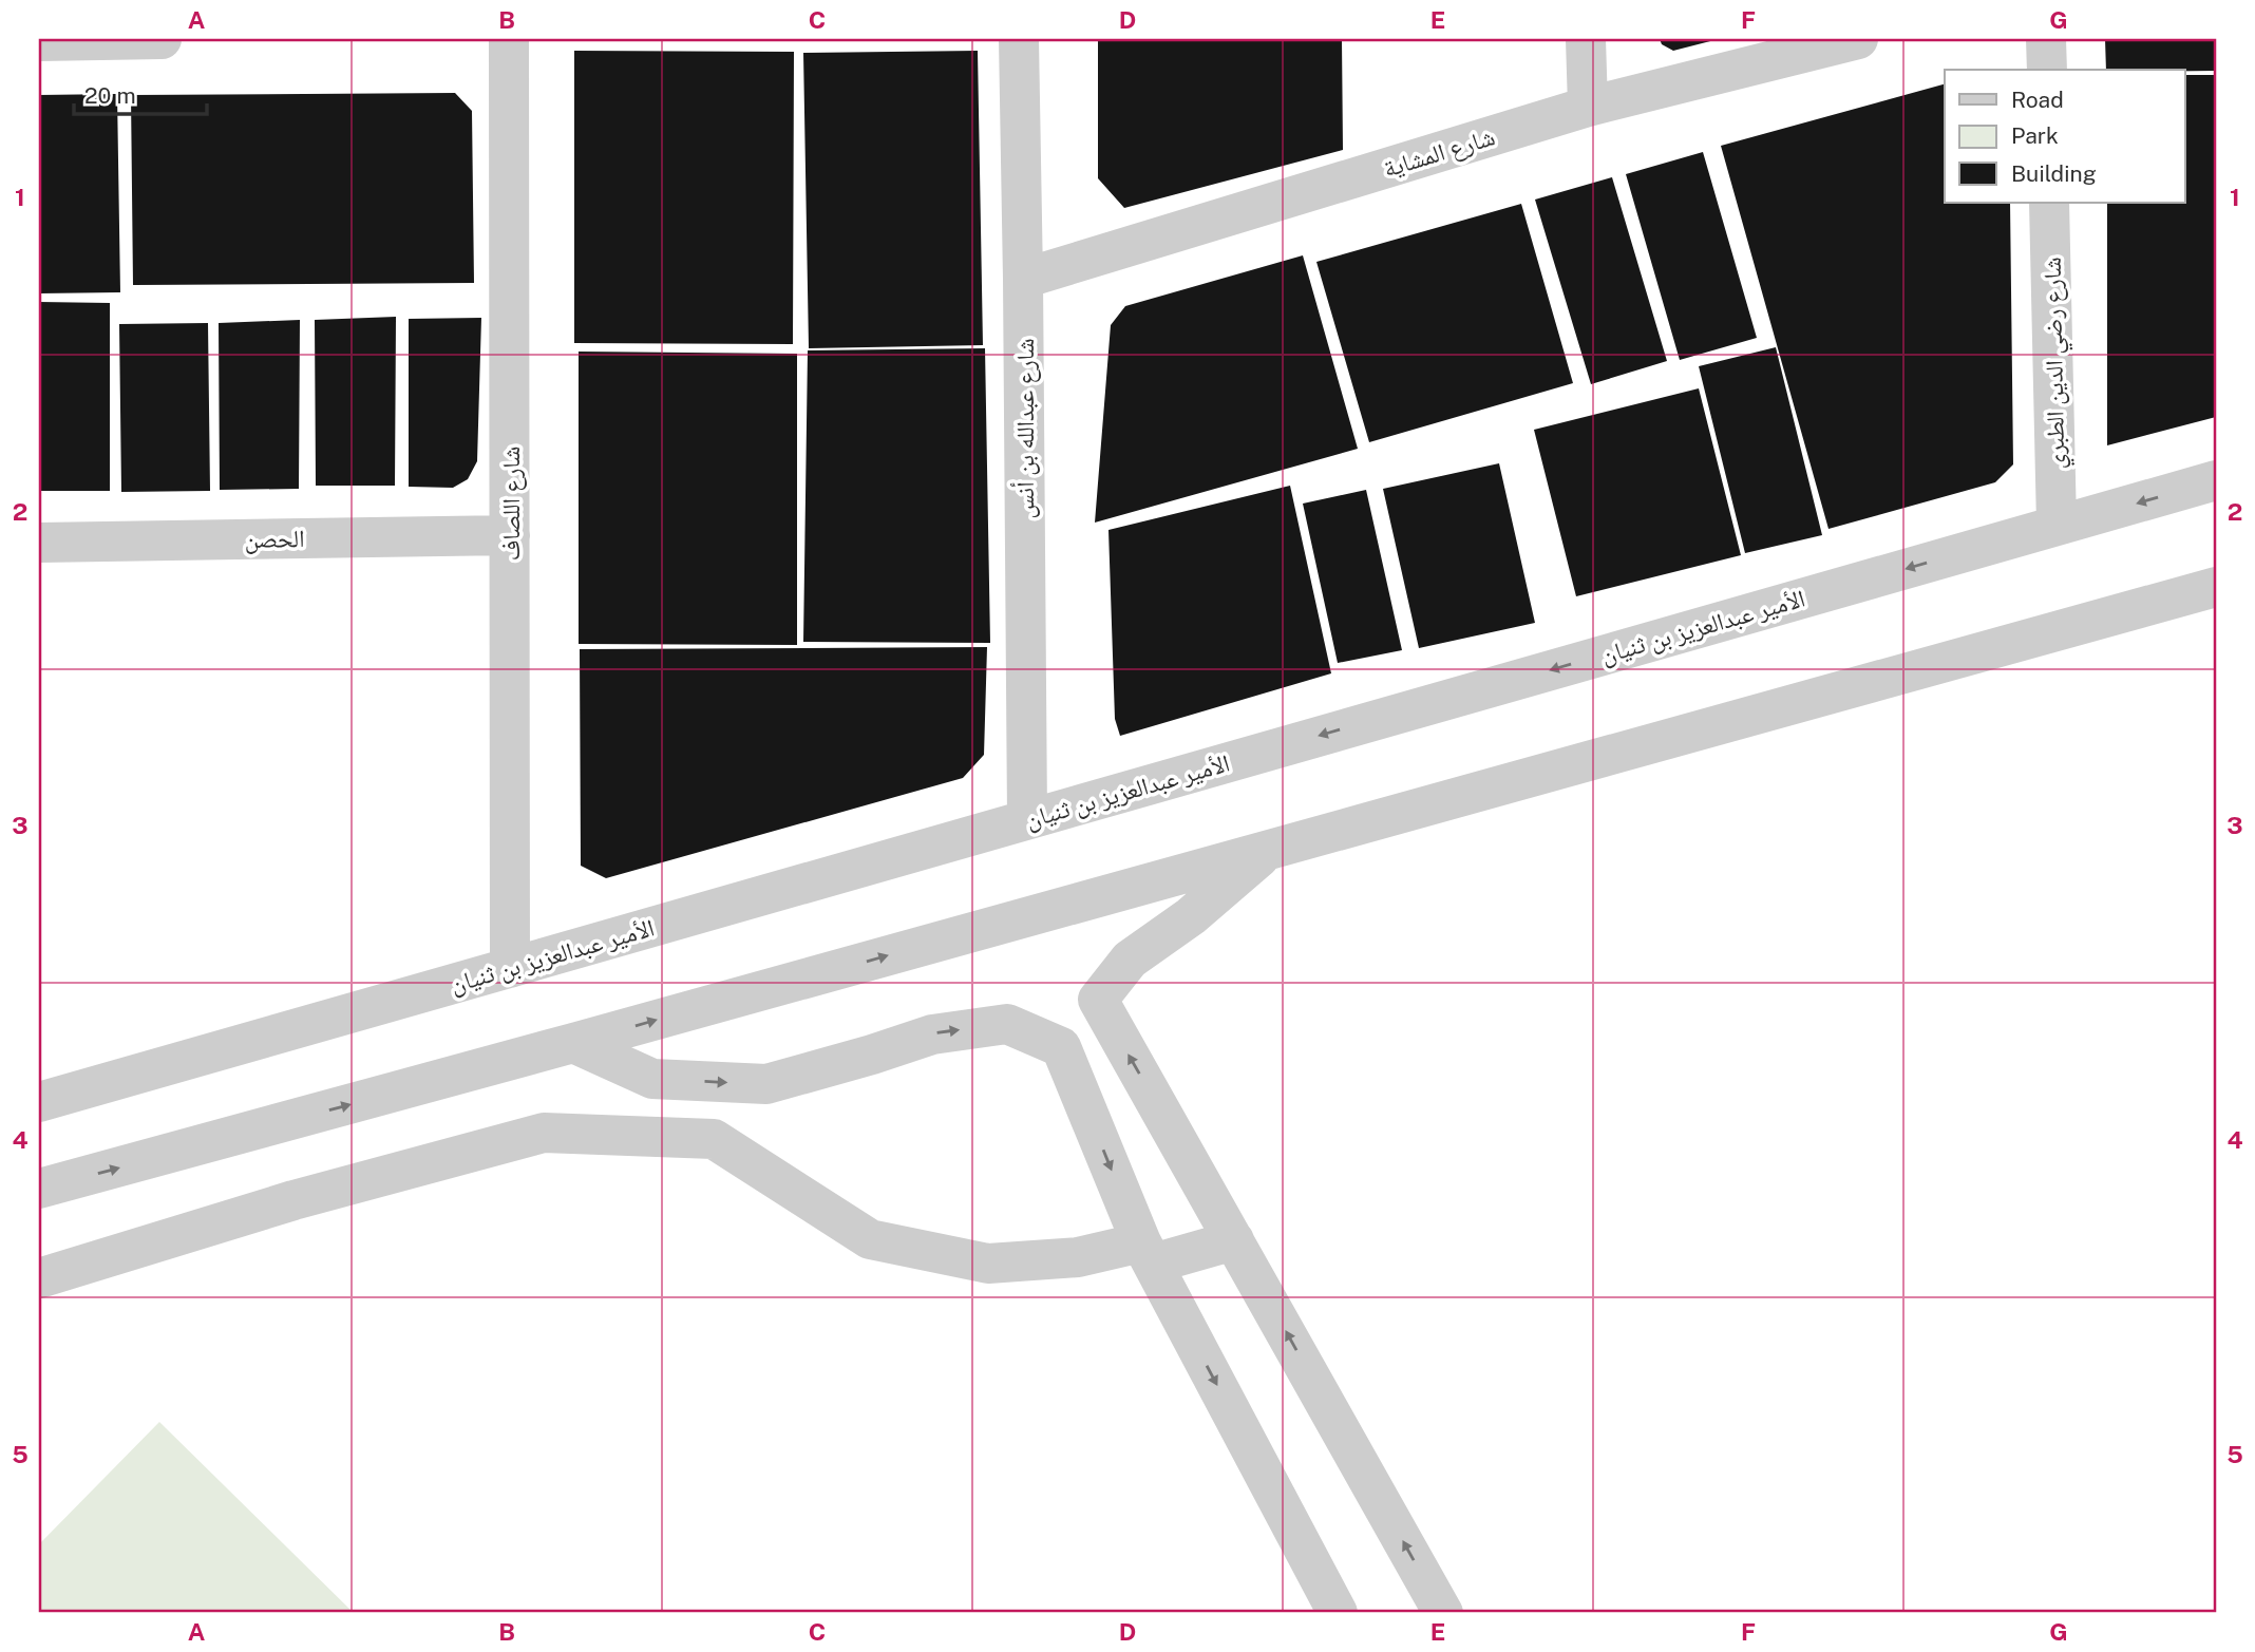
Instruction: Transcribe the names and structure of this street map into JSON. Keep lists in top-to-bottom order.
{
  "streets": {
    "street": [
      "شارع المشاية",
      "شارع رضي الدين الطبري",
      "شارع عبدالله بن أنس",
      "شارع اللصاف",
      "الحصن",
      "الأمير عبدالعزيز بن ثنيان"
    ]
  },
  "crossings": [
    ["شارع المشاية", "شارع عبدالله بن أنس"],
    ["شارع رضي الدين الطبري", "الأمير عبدالعزيز بن ثنيان"],
    ["شارع عبدالله بن أنس", "الأمير عبدالعزيز بن ثنيان"],
    ["شارع اللصاف", "الحصن"],
    ["شارع اللصاف", "الأمير عبدالعزيز بن ثنيان"]
  ],
  "legend": ["Road", "Park", "Building"],
  "scale_bar": "20 m",
  "grid": {
    "columns": [
      "A",
      "B",
      "C",
      "D",
      "E",
      "F",
      "G"
    ],
    "rows": [
      "1",
      "2",
      "3",
      "4",
      "5"
    ]
  }
}
